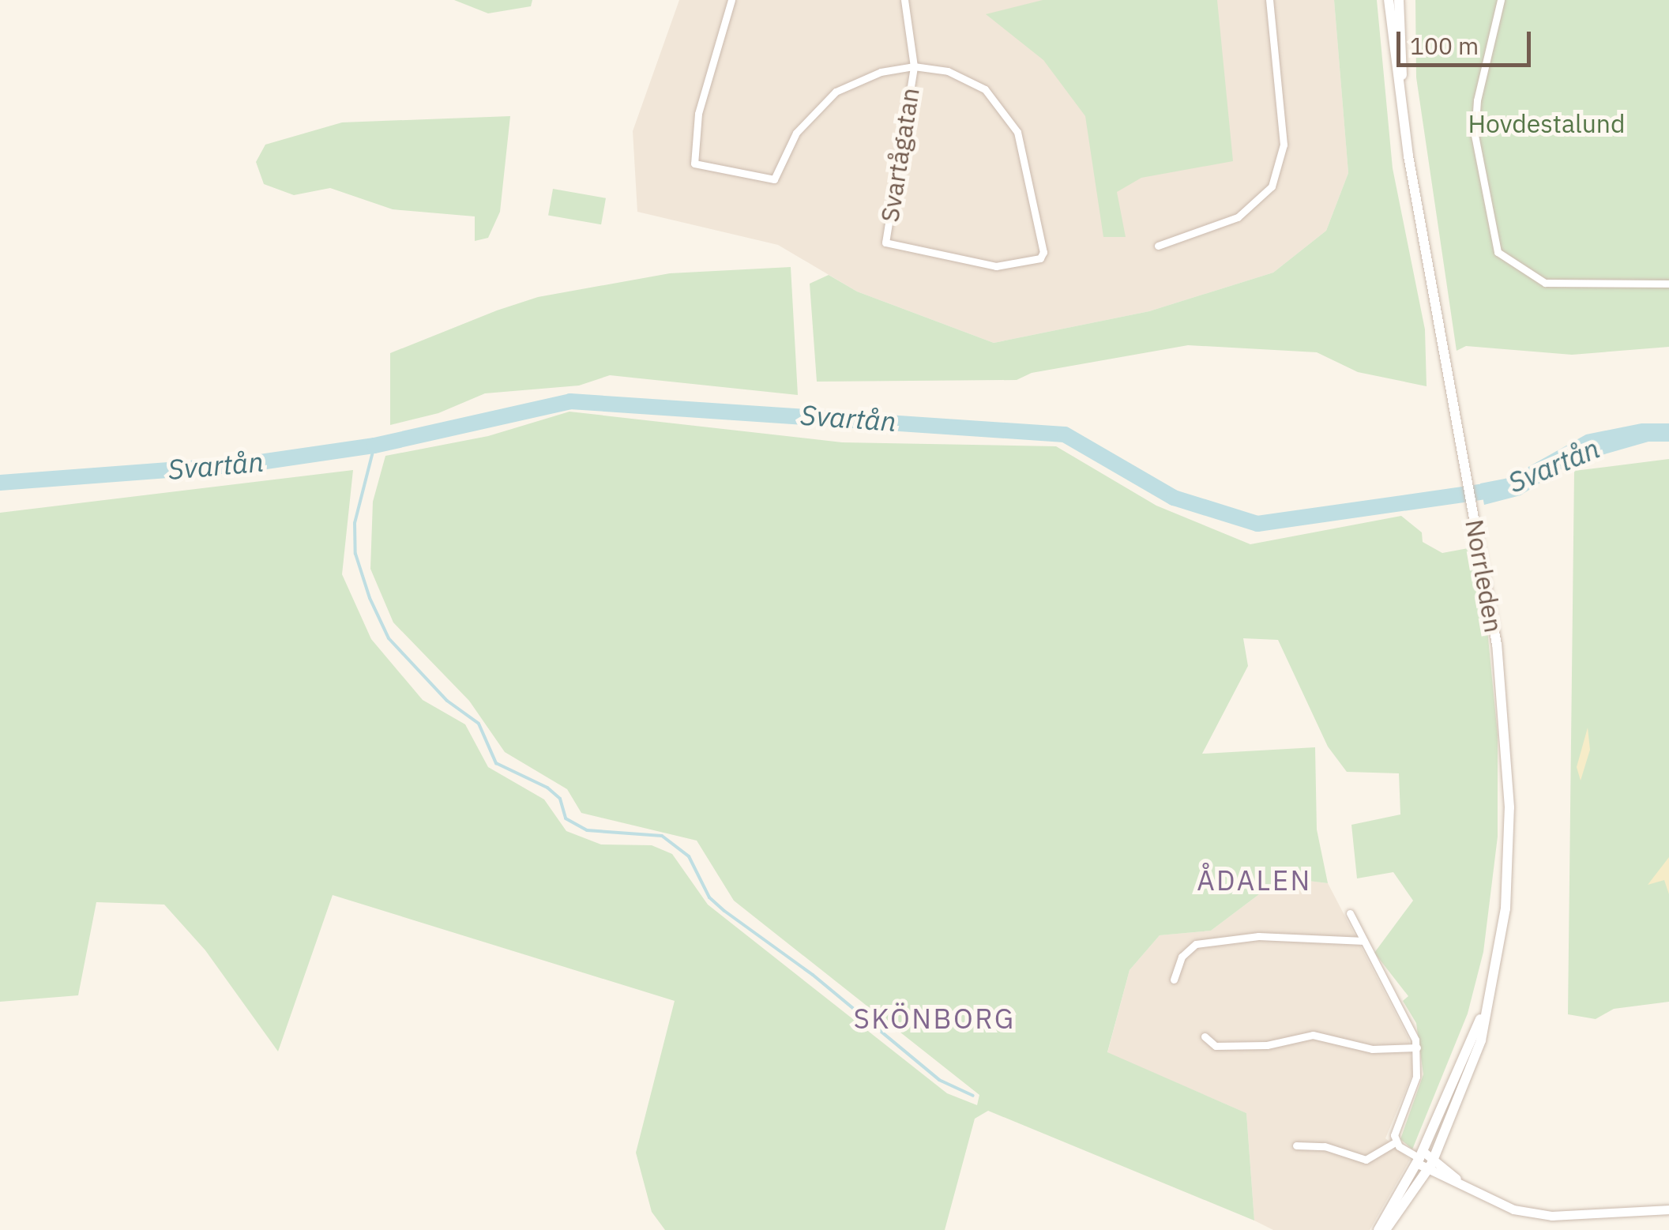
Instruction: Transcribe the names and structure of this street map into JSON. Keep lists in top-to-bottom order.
{
  "streets": {
    "main road": ["Norrleden"],
    "street": ["Svartågatan"]
  },
  "districts": ["ÅDALEN", "SKÖNBORG"],
  "water": ["Svartån"],
  "parks": ["Hovdestalund"],
  "scale_bar": "100 m"
}
